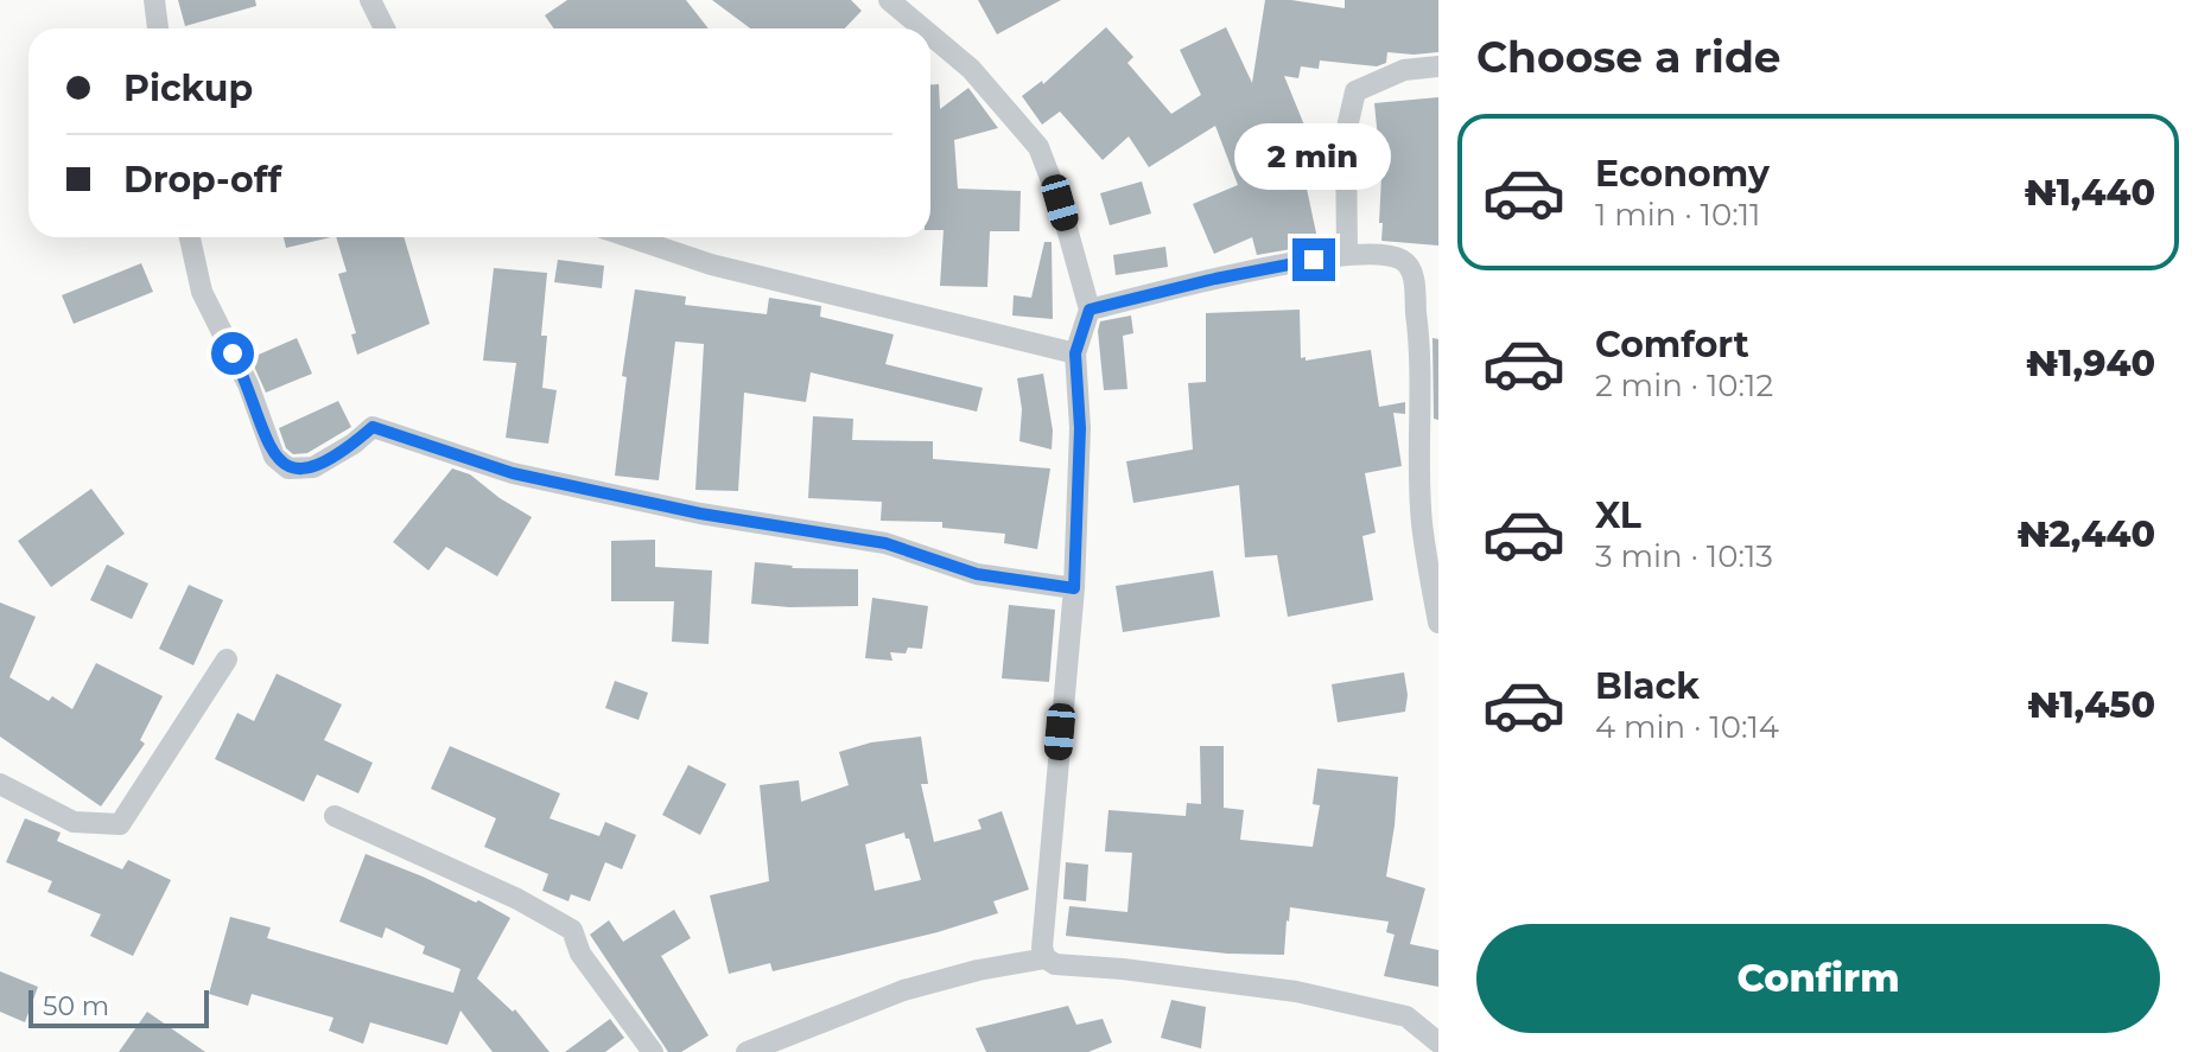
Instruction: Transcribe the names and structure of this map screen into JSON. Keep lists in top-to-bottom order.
{
  "scale_bar": "50 m",
  "page": {
    "heading": "Choose a ride",
    "banner": ["Pickup", "Drop-off"],
    "list": [
      {
        "name": "Economy",
        "note": "1 min · 10:11",
        "value": "₦1,440"
      },
      {
        "name": "Comfort",
        "note": "2 min · 10:12",
        "value": "₦1,940"
      },
      {
        "name": "XL",
        "note": "3 min · 10:13",
        "value": "₦2,440"
      },
      {
        "name": "Black",
        "note": "4 min · 10:14",
        "value": "₦1,450"
      }
    ],
    "bubble": "2 min",
    "buttons": "Confirm",
    "scale": "50 m"
  }
}
